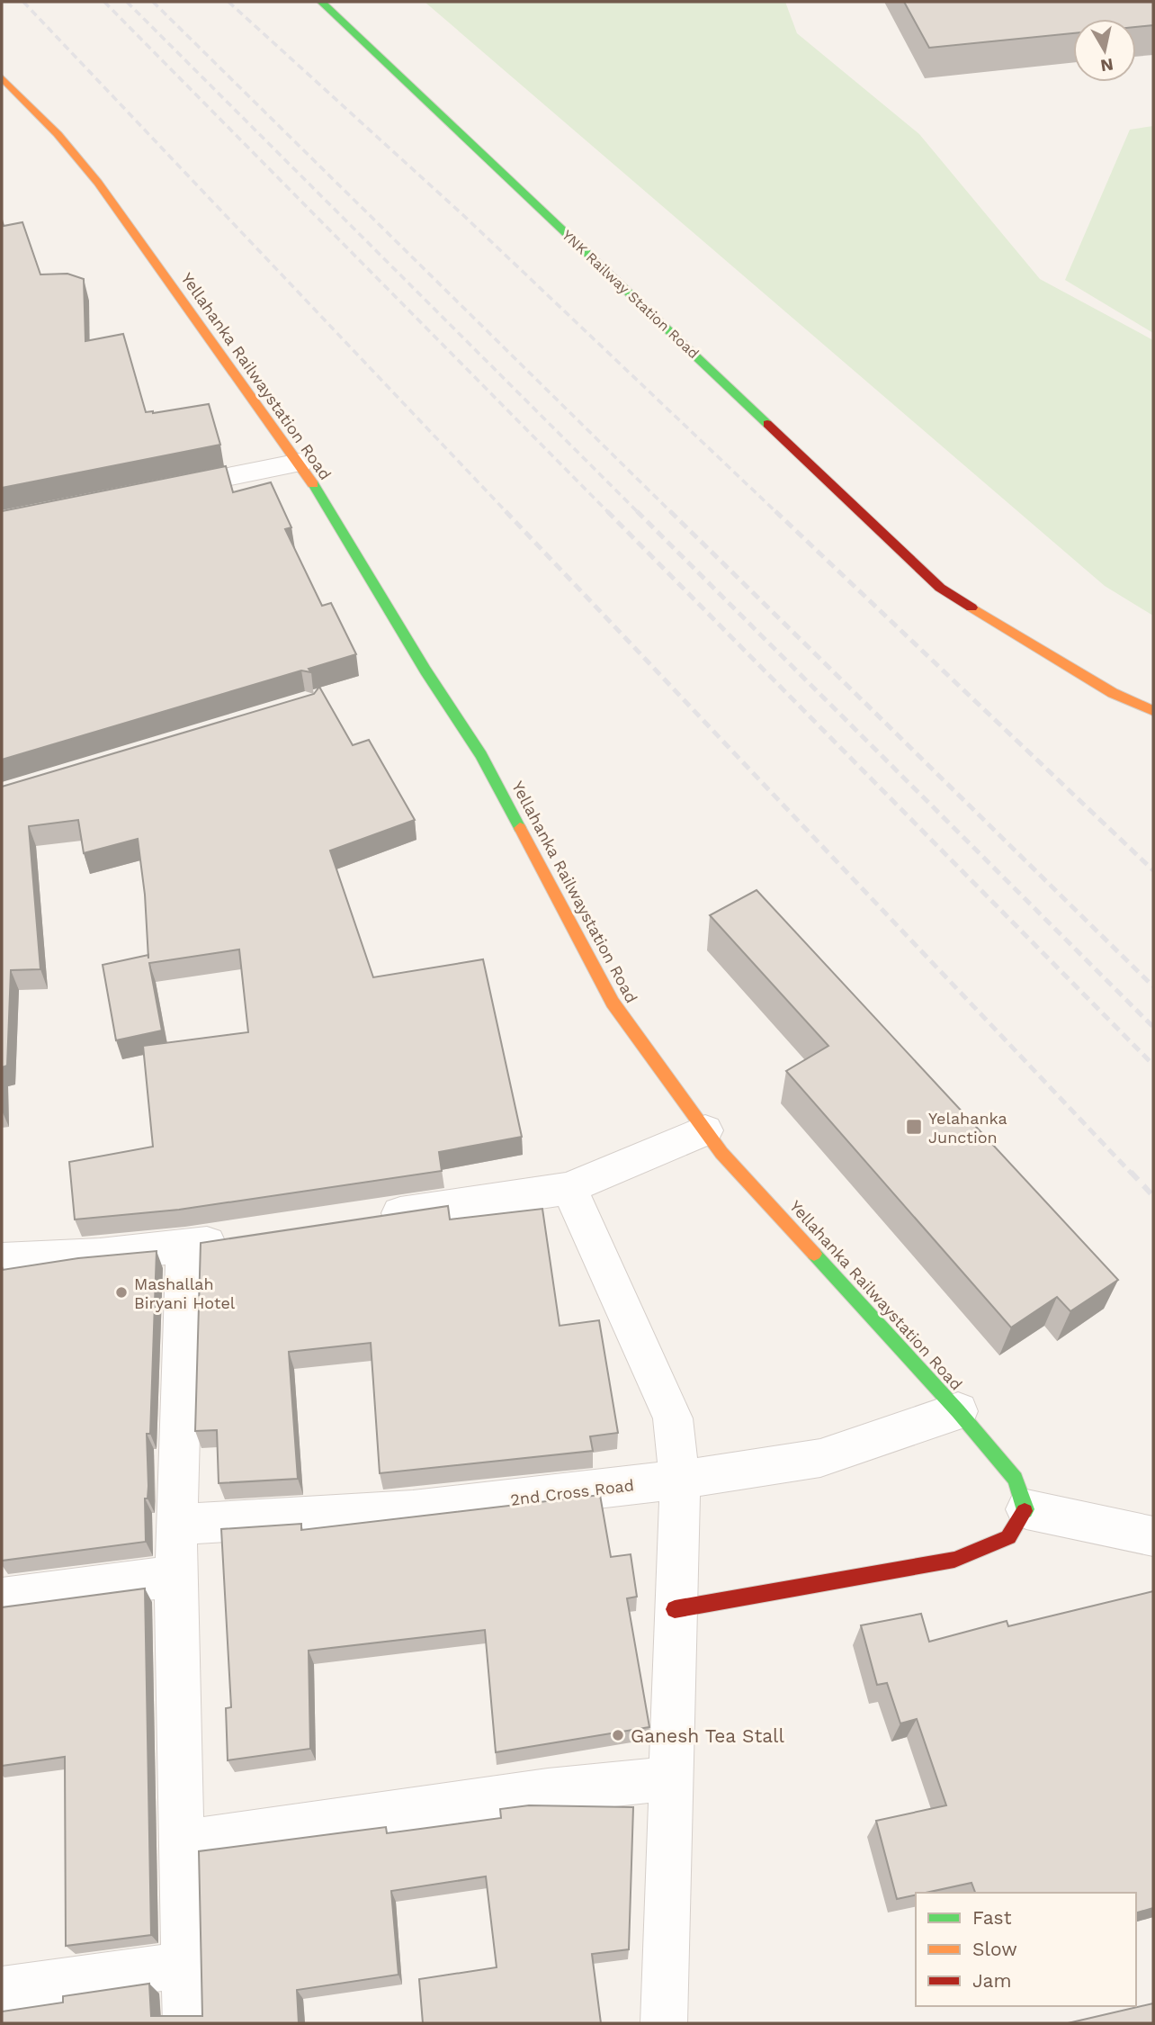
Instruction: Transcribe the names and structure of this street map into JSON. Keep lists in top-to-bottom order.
{
  "streets": {
    "street": ["YNK Railway Station Road", "Yellahanka Railwaystation Road", "2nd Cross Road"]
  },
  "crossings": [
    ["Yellahanka Railwaystation Road", "2nd Cross Road"]
  ],
  "places": {
    "transit": ["Yelahanka Junction"],
    "other": ["Mashallah Biryani Hotel", "Ganesh Tea Stall"]
  },
  "legend": ["Fast", "Slow", "Jam"],
  "north": "bottom"
}
